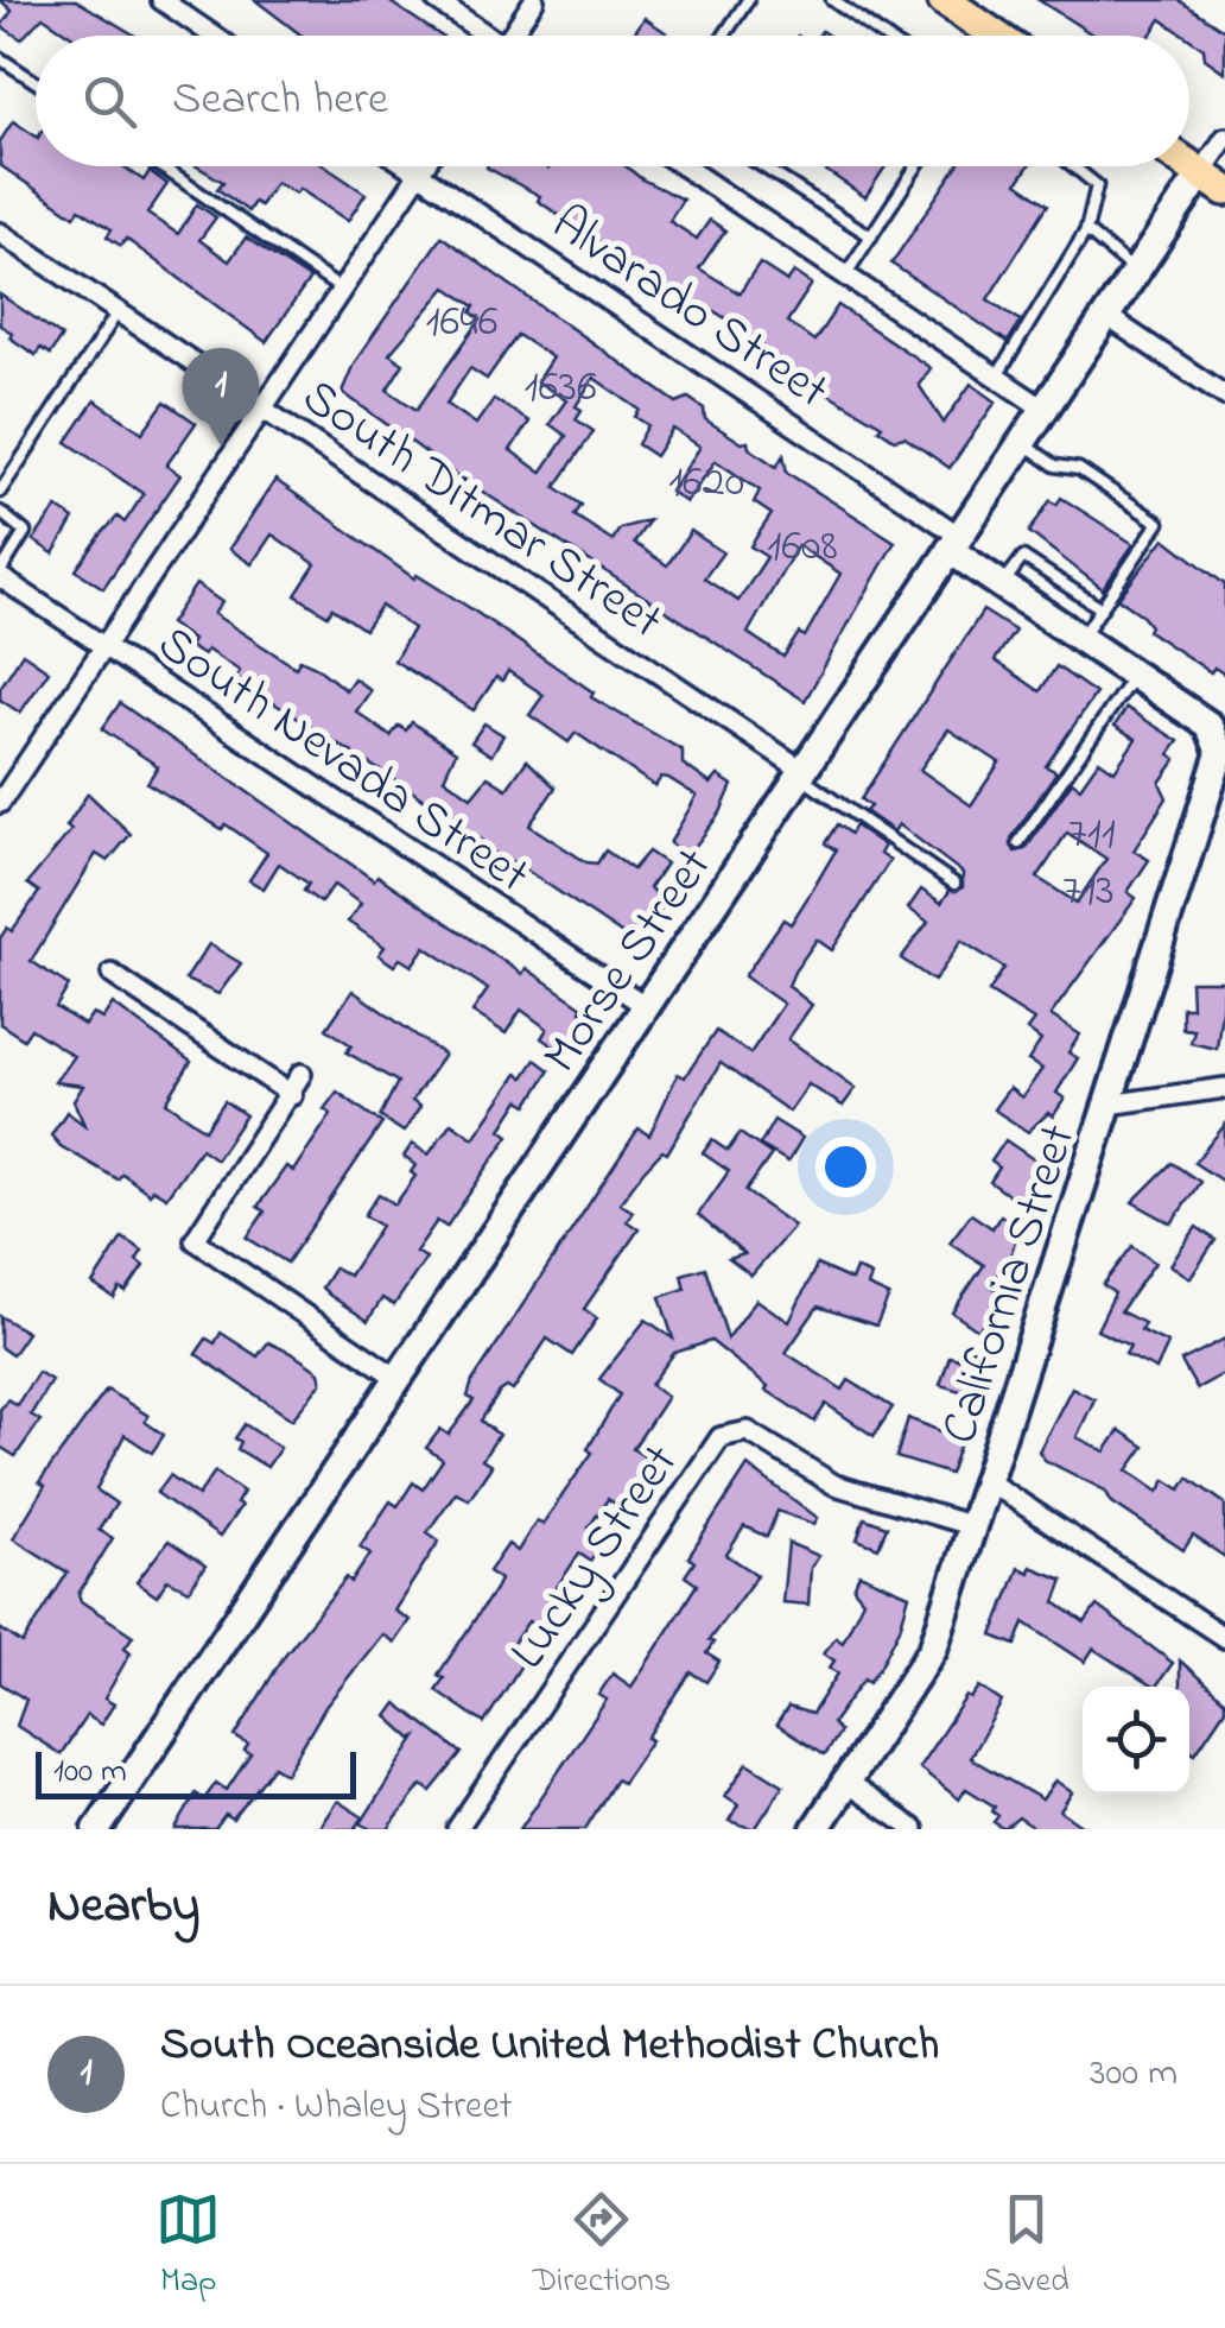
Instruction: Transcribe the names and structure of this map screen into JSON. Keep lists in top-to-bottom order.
{
  "streets": {
    "street": [
      "Alvarado Street",
      "South Ditmar Street",
      "South Nevada Street",
      "Morse Street",
      "California Street",
      "Lucky Street"
    ]
  },
  "crossings": [
    ["Alvarado Street", "Morse Street"],
    ["Alvarado Street", "California Street"],
    ["South Ditmar Street", "Morse Street"],
    ["South Nevada Street", "Morse Street"],
    ["California Street", "Lucky Street"]
  ],
  "house_numbers": [
    "1646",
    "1636",
    "1620",
    "1608",
    "711",
    "713"
  ],
  "scale_bar": "100 m",
  "page": {
    "search": "Search here",
    "pins": "1",
    "scale": "100 m",
    "heading": "Nearby",
    "list": [
      {
        "mark": "1",
        "name": "South Oceanside United Methodist Church",
        "note": "Church · Whaley Street",
        "value": "300 m"
      }
    ],
    "nav": ["Map", "Directions", "Saved"]
  }
}
